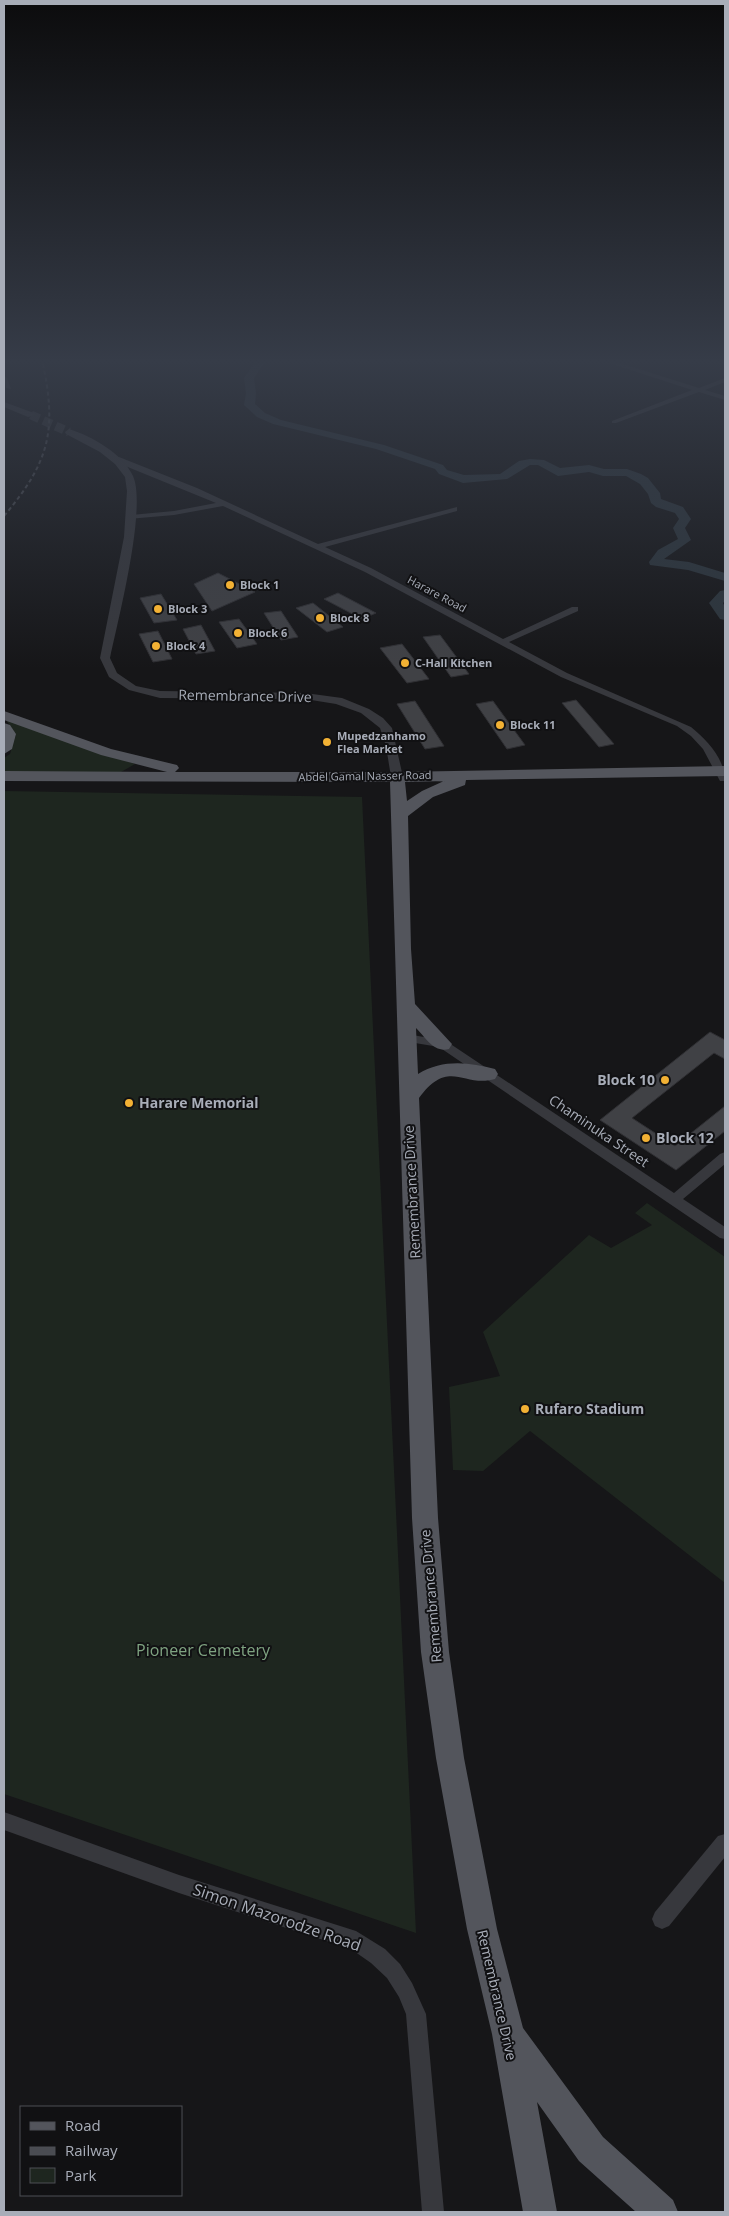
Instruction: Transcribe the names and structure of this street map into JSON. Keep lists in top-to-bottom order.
{
  "streets": {
    "main road": ["Remembrance Drive", "Abdel Gamal Nasser Road"],
    "street": ["Harare Road", "Chaminuka Street", "Simon Mazorodze Road"]
  },
  "crossings": [
    ["Harare Road", "Abdel Gamal Nasser Road"],
    ["Remembrance Drive", "Abdel Gamal Nasser Road"]
  ],
  "parks": ["Pioneer Cemetery"],
  "places": [
    "Block 1",
    "Block 3",
    "Block 8",
    "Block 6",
    "Block 4",
    "C-Hall Kitchen",
    "Block 11",
    "Mupedzanhamo Flea Market",
    "Block 10",
    "Harare Memorial",
    "Block 12",
    "Rufaro Stadium"
  ],
  "legend": ["Road", "Railway", "Park"]
}
